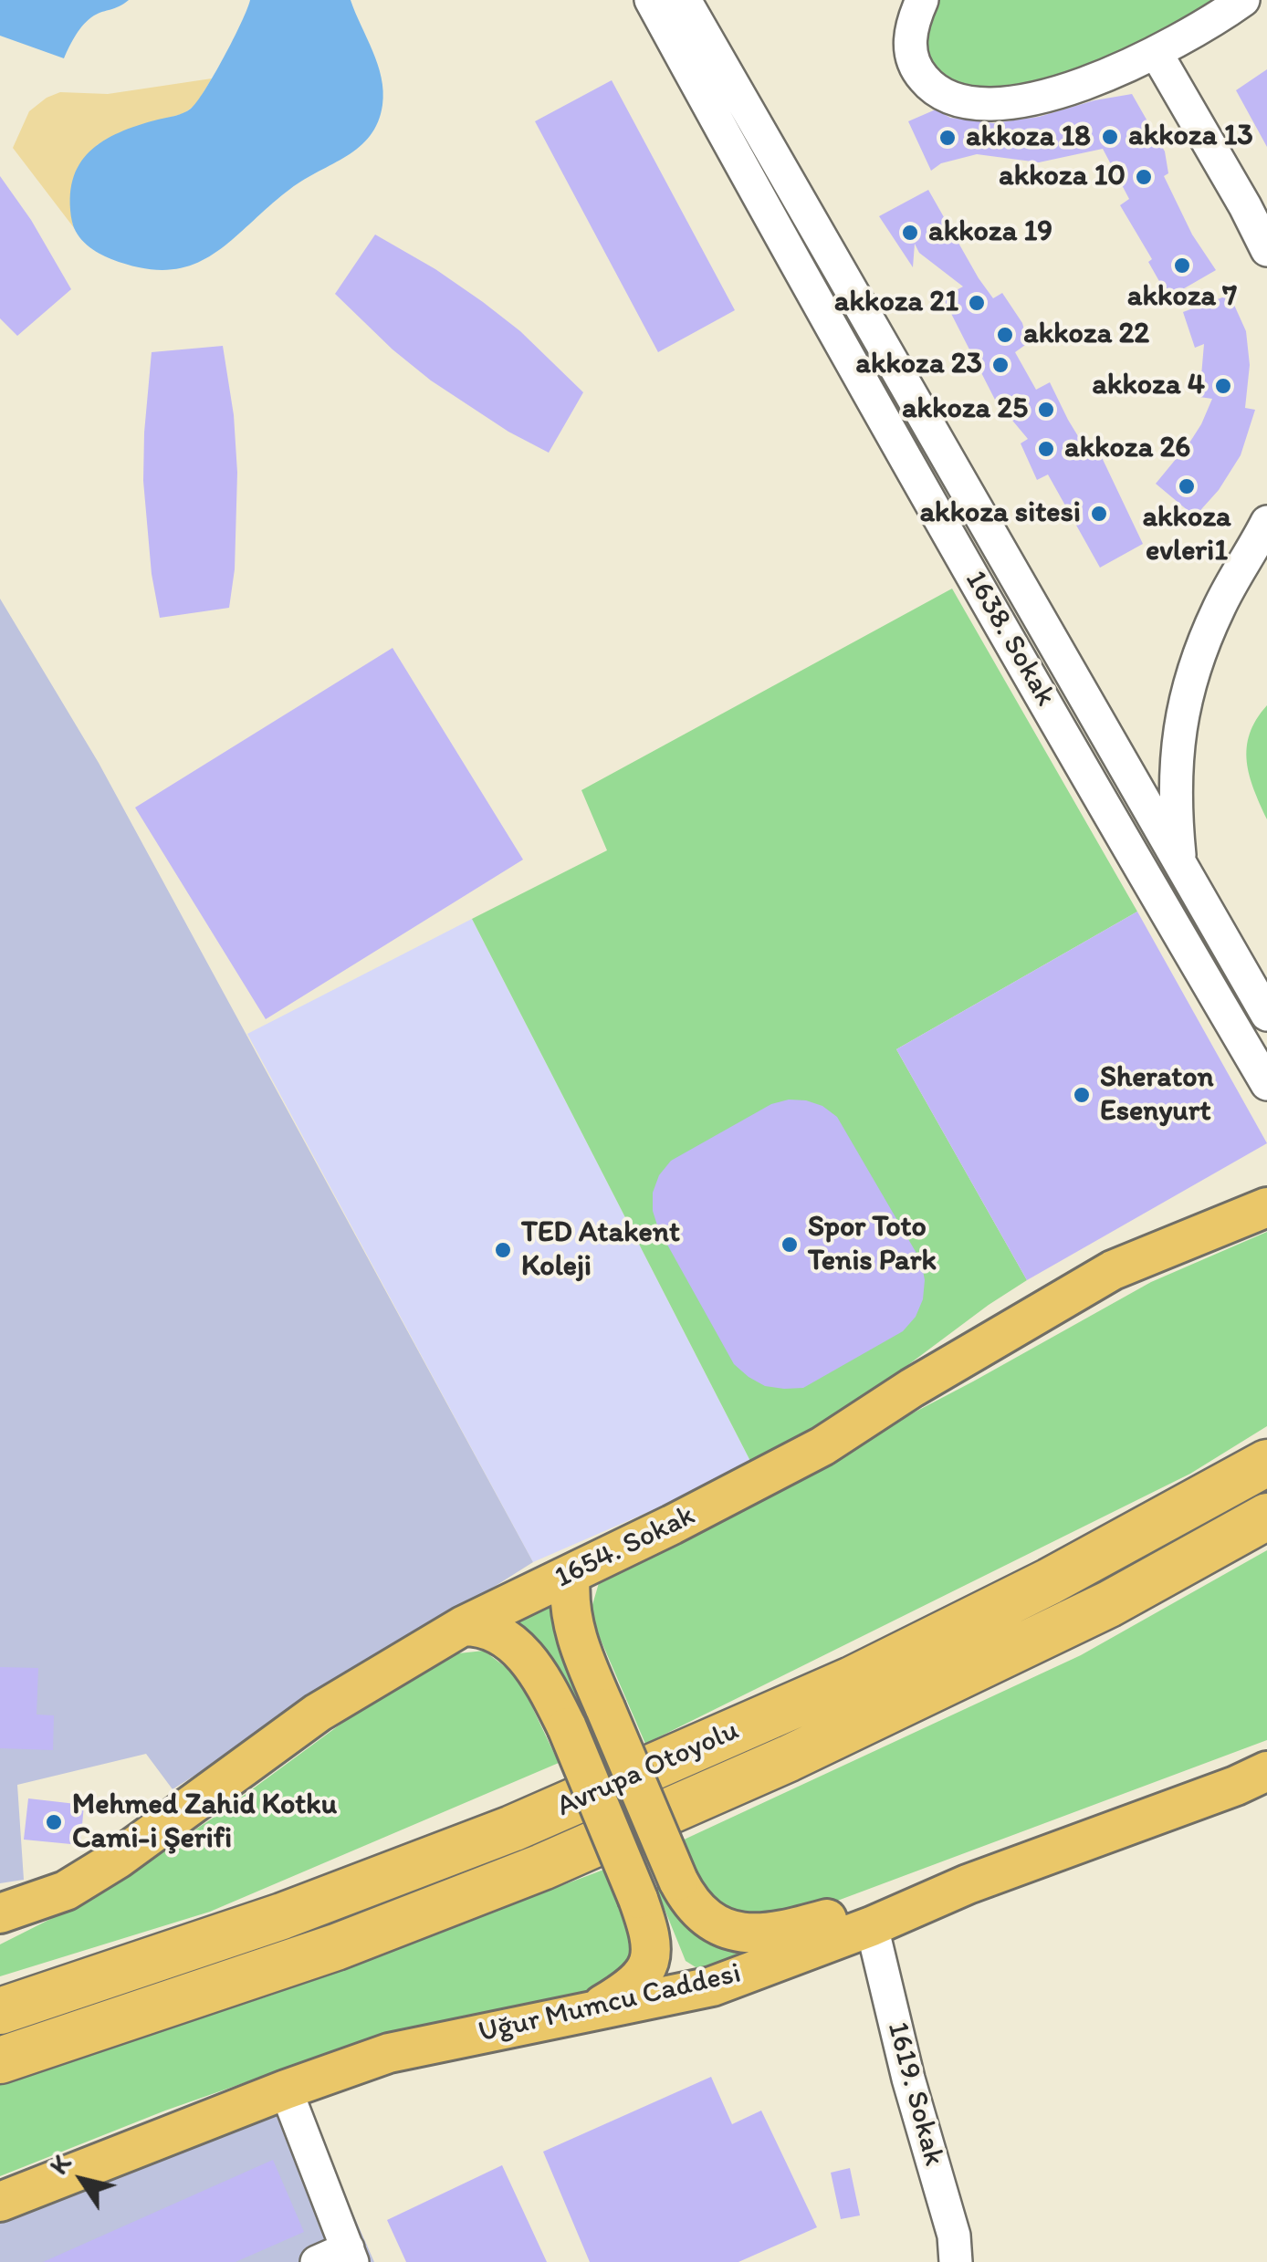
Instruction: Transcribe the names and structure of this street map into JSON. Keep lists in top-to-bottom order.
{
  "streets": {
    "highway": ["Avrupa Otoyolu"],
    "main road": ["1654. Sokak", "Uğur Mumcu Caddesi"],
    "street": ["1638. Sokak", "1619. Sokak"]
  },
  "crossings": [
    ["Uğur Mumcu Caddesi", "1619. Sokak"]
  ],
  "places": [
    "akkoza 13",
    "akkoza 18",
    "akkoza 10",
    "akkoza 19",
    "akkoza 7",
    "akkoza 21",
    "akkoza 22",
    "akkoza 23",
    "akkoza 4",
    "akkoza 25",
    "akkoza 26",
    "akkoza evleri1",
    "akkoza sitesi",
    "Sheraton Esenyurt",
    "Spor Toto Tenis Park",
    "TED Atakent Koleji",
    "Mehmed Zahid Kotku Cami-i Şerifi"
  ],
  "north": "top left"
}
